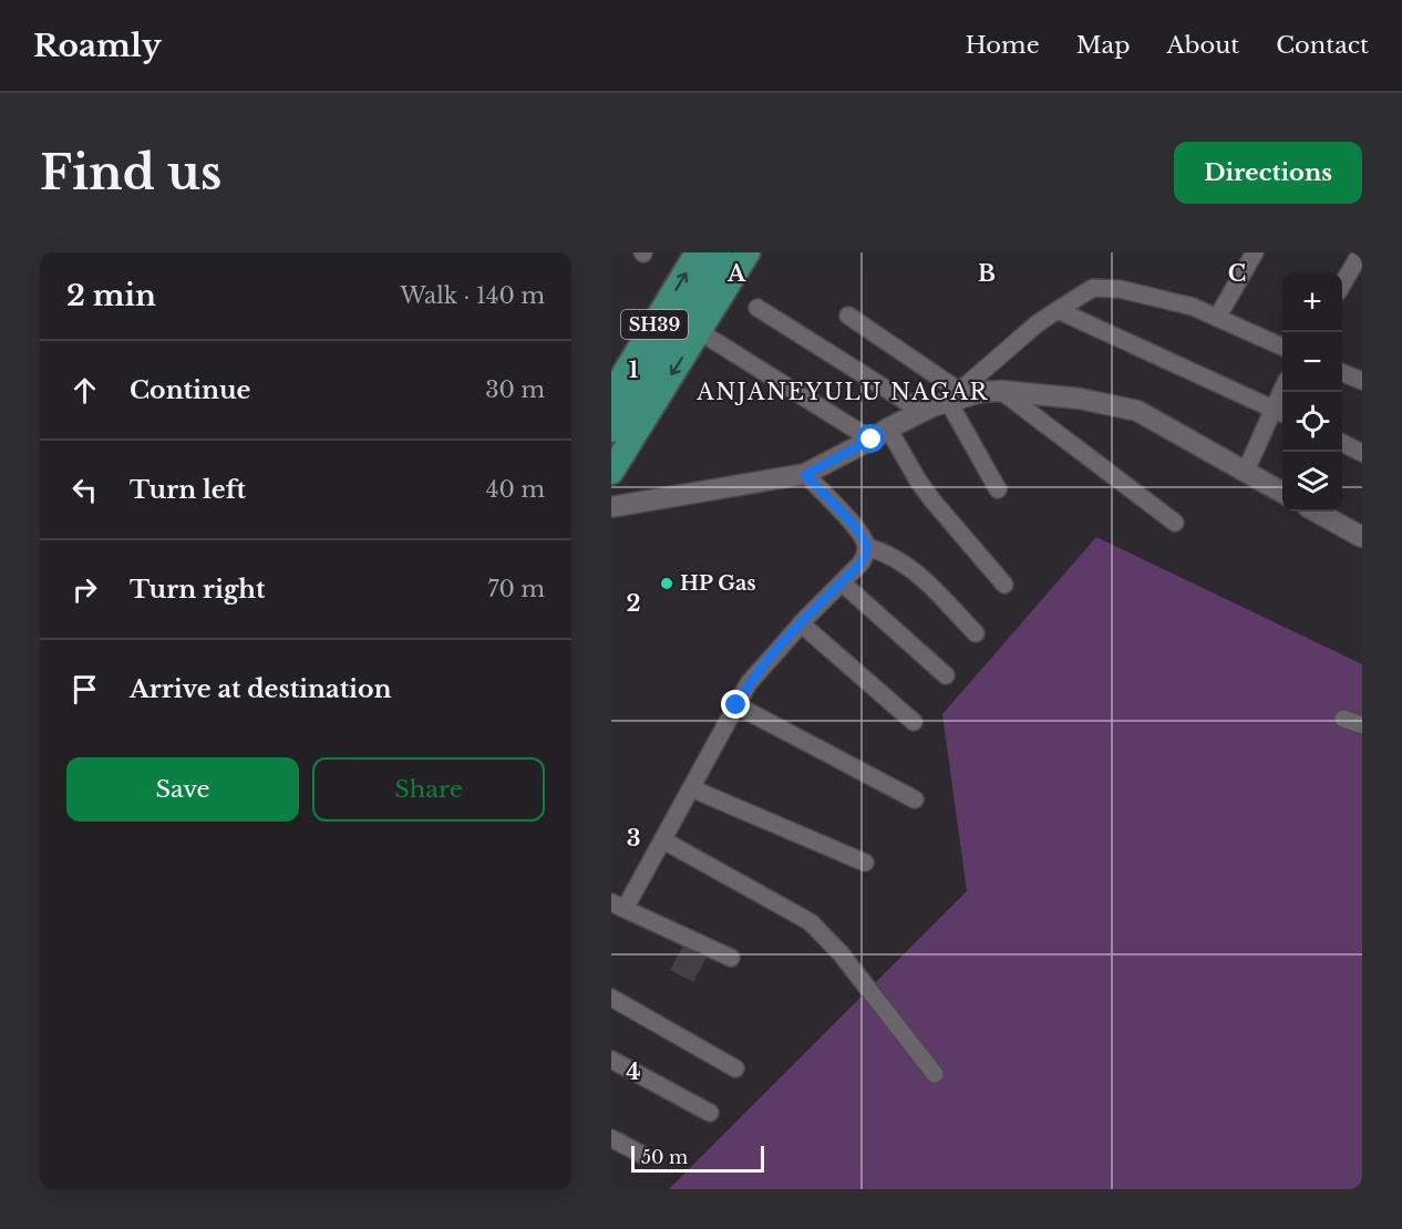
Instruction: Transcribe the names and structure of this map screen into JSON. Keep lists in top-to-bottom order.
{
  "streets": {
    "main road": ["SH39"]
  },
  "districts": ["ANJANEYULU NAGAR"],
  "places": ["HP Gas"],
  "scale_bar": "50 m",
  "page": {
    "header": "Roamly",
    "nav": [
      "Home",
      "Map",
      "About",
      "Contact"
    ],
    "buttons": [
      "Directions",
      ["Save", "Share"]
    ],
    "title": "Find us",
    "heading": ["2 min", "Walk · 140 m"],
    "map_buttons": ["+", "−"],
    "list": [
      ["Continue", "30 m"],
      ["Turn left", "40 m"],
      ["Turn right", "70 m"],
      "Arrive at destination"
    ],
    "scale": "50 m"
  },
  "grid": {
    "columns": ["A", "B", "C"],
    "rows": [
      "1",
      "2",
      "3",
      "4"
    ]
  }
}
